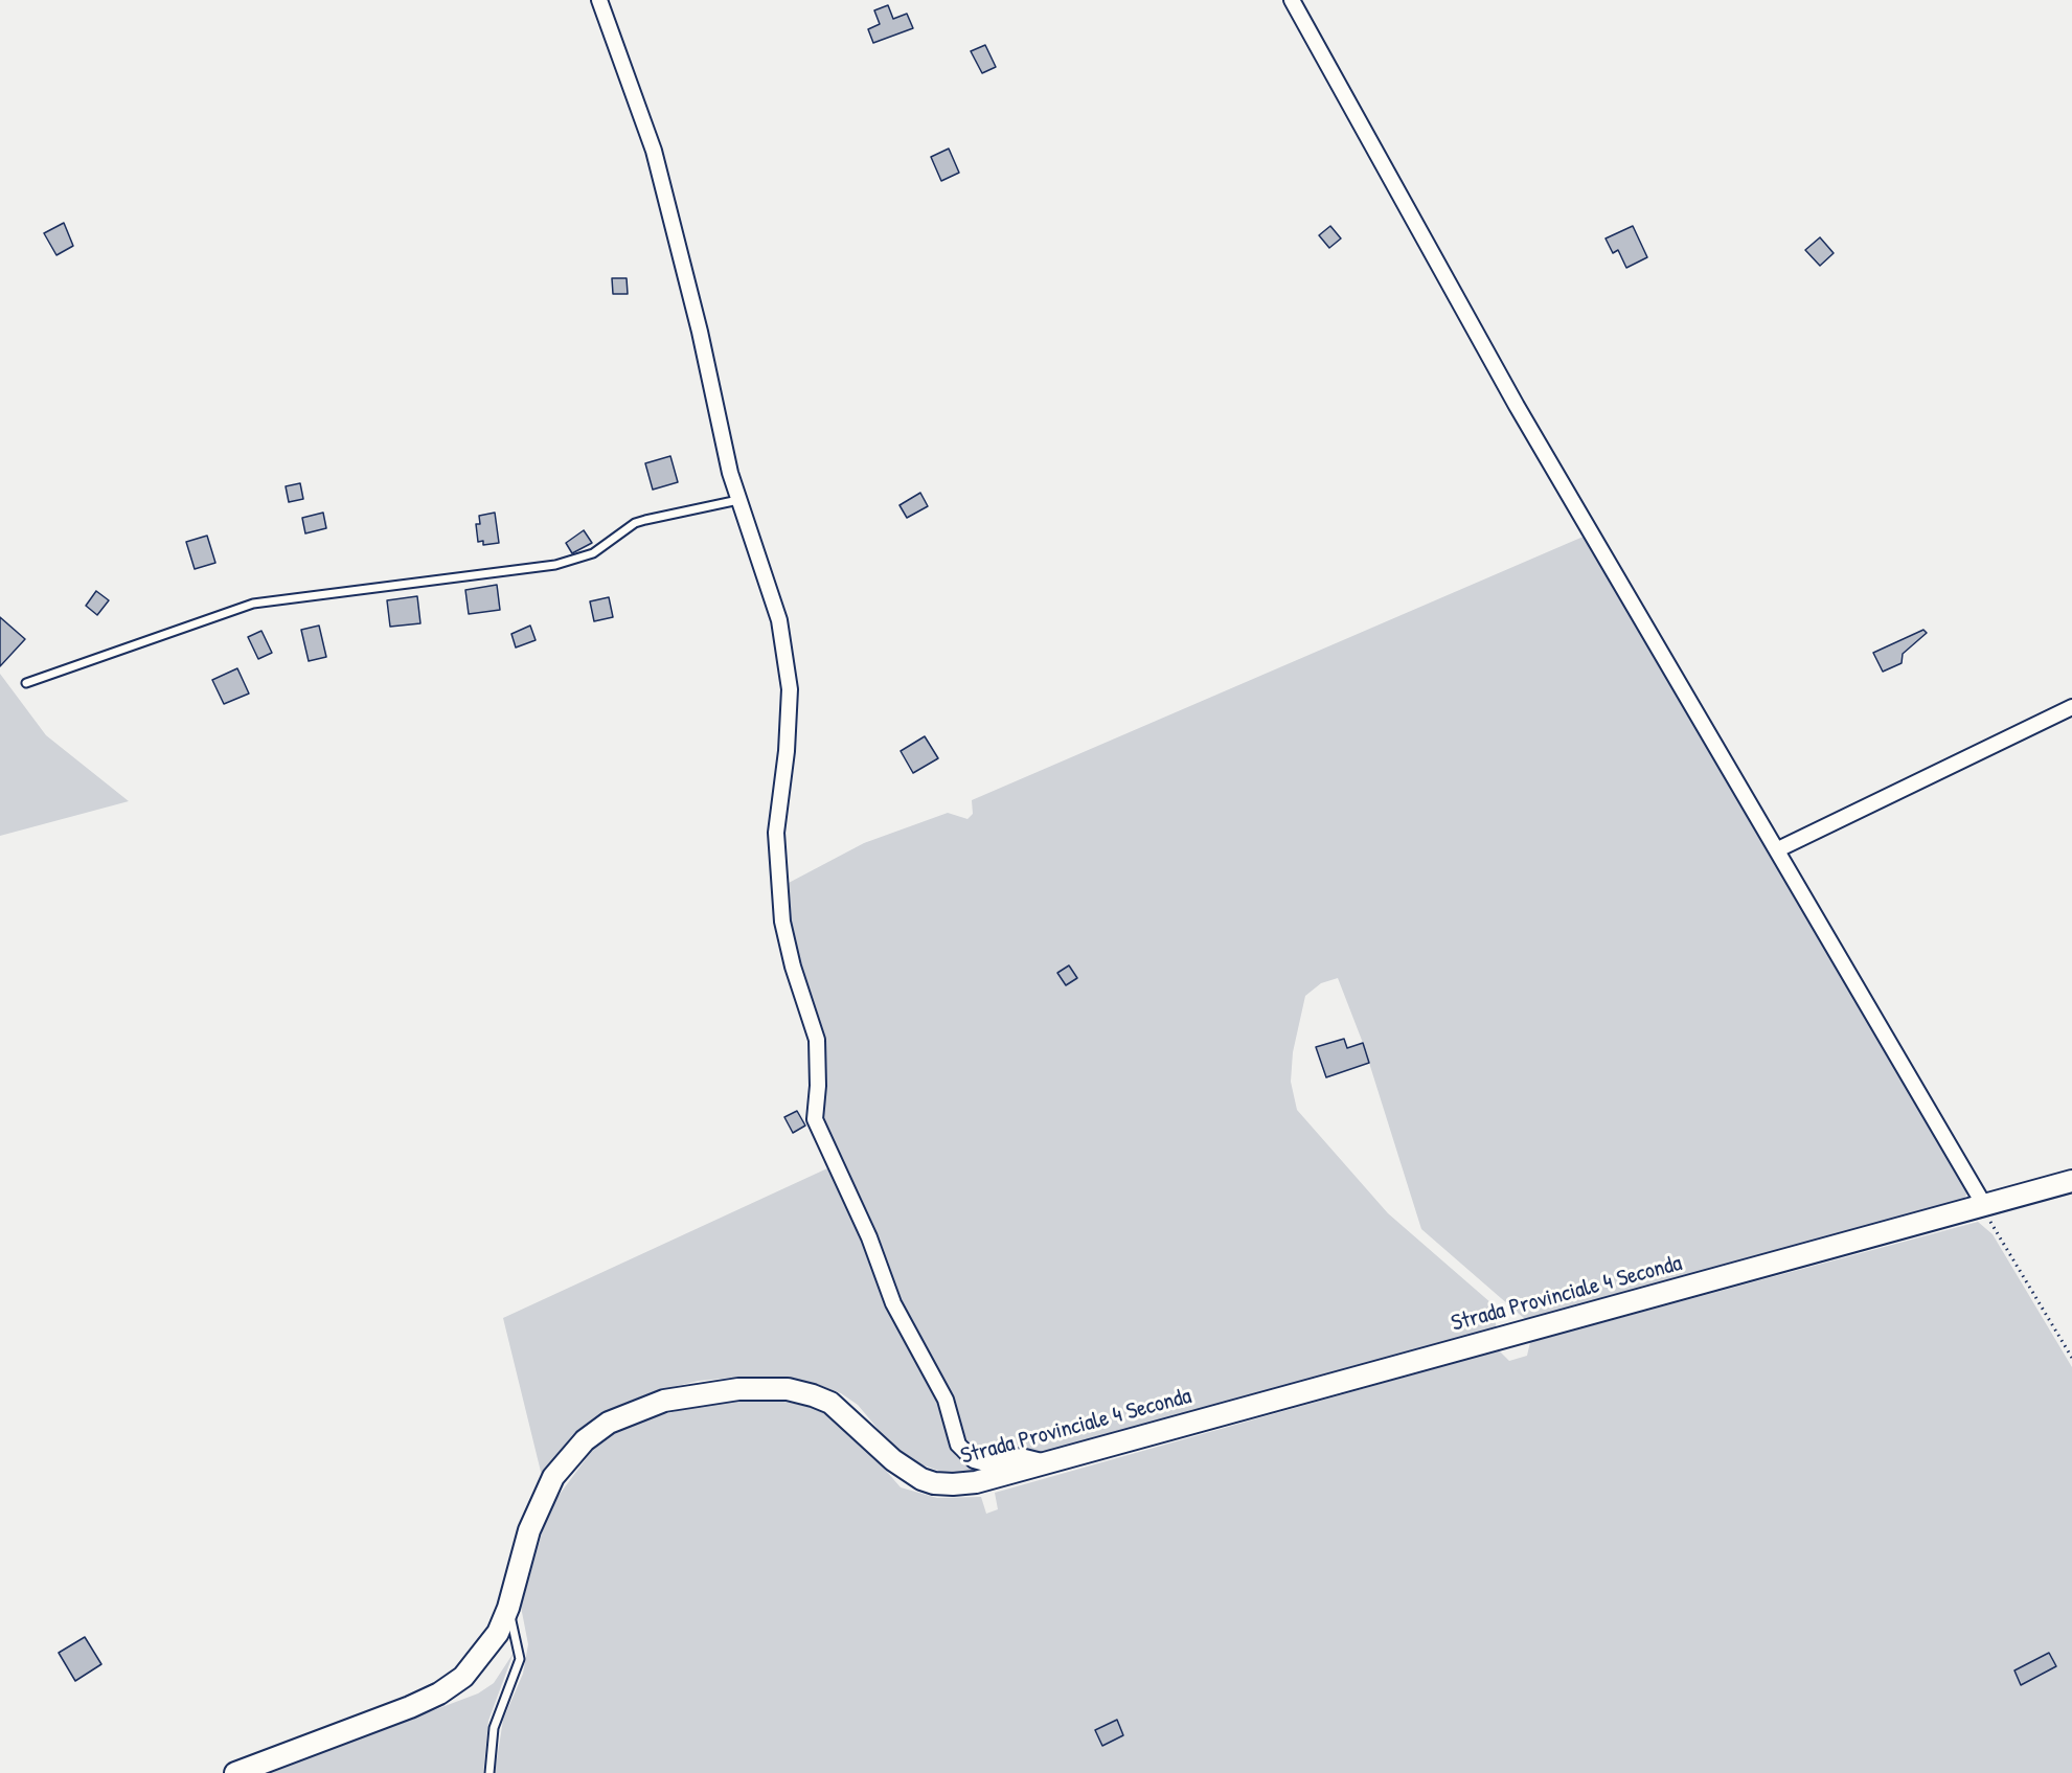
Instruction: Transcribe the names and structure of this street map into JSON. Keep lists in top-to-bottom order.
{
  "streets": {
    "street": ["Strada Provinciale 4 Seconda"]
  }
}
